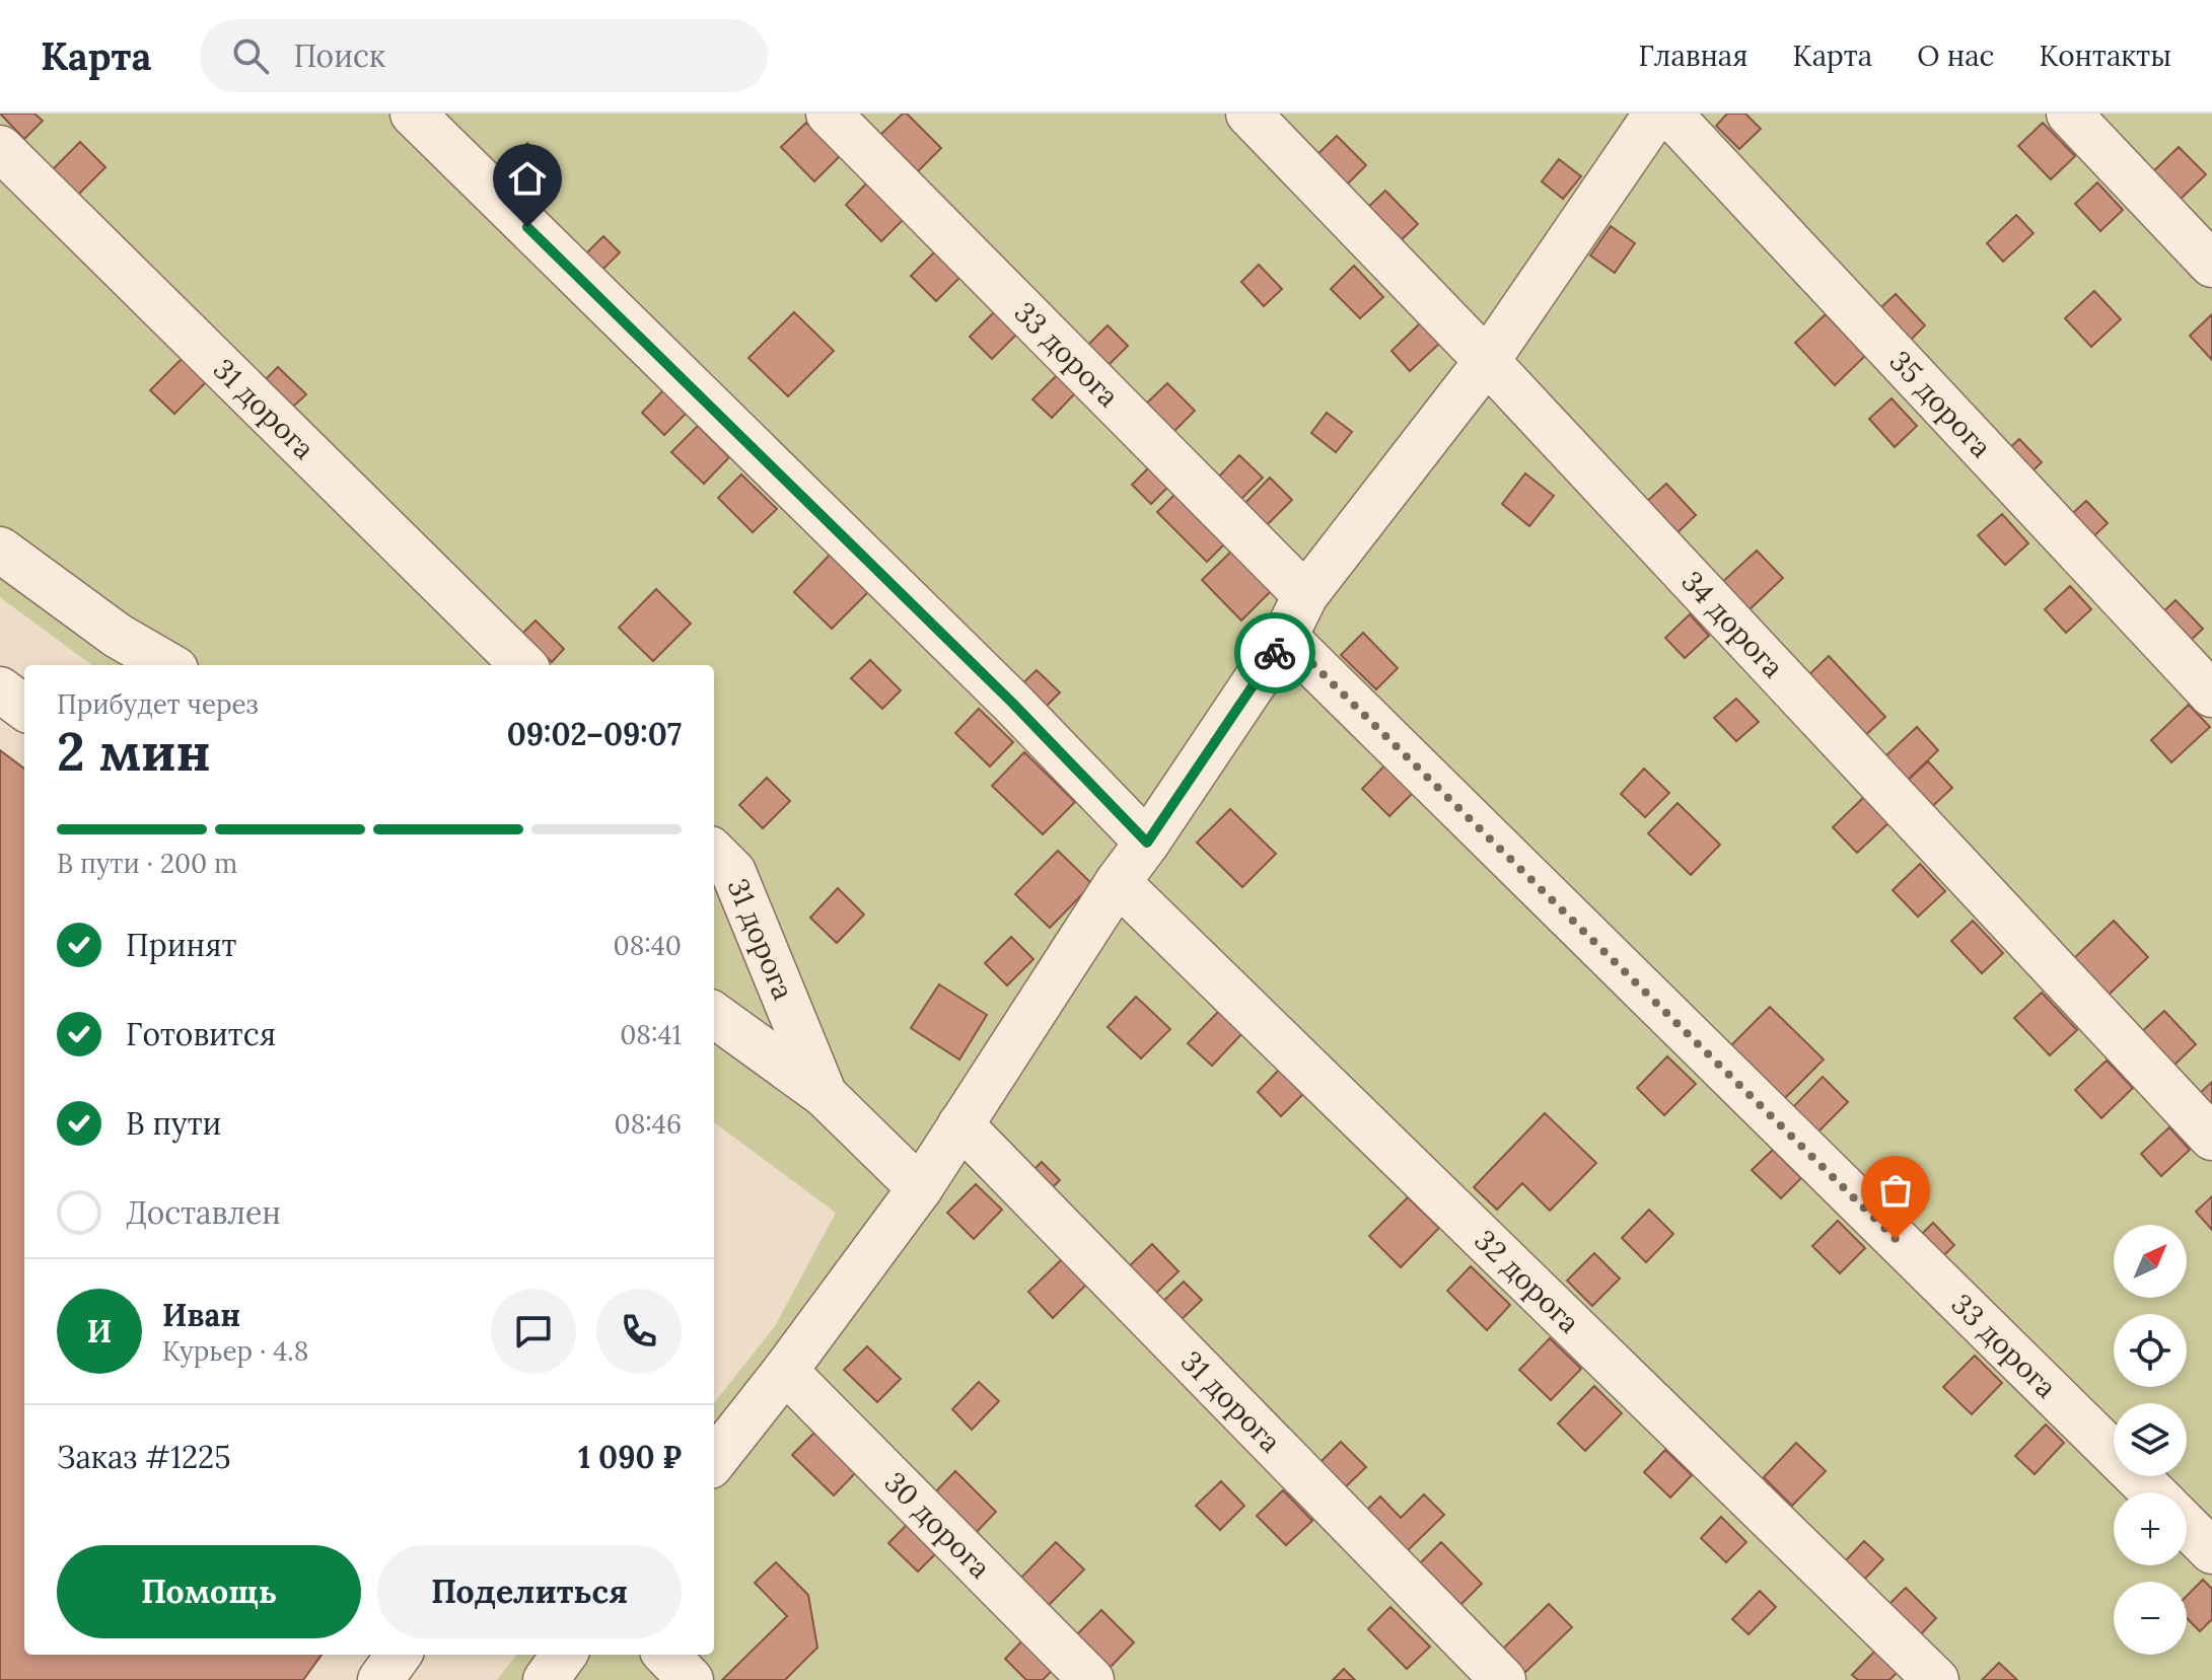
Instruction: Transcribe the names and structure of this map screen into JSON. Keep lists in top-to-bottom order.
{
  "streets": {
    "street": [
      "33 дорога",
      "35 дорога",
      "31 дорога",
      "34 дорога",
      "32 дорога",
      "30 дорога"
    ]
  },
  "north": "top right",
  "page": {
    "header": "Карта",
    "search": "Поиск",
    "nav": [
      "Главная",
      "Карта",
      "О нас",
      "Контакты"
    ],
    "heading": ["2 мин", "Прибудет через", "09:02–09:07"],
    "panel": [
      "Иван",
      "Курьер · 4.8",
      "Заказ #1225",
      "1 090 ₽"
    ],
    "bar": "В пути · 200 m",
    "list": [
      ["Принят", "08:40"],
      ["Готовится", "08:41"],
      ["В пути", "08:46"],
      "Доставлен"
    ],
    "map_buttons": ["+", "−"],
    "round": "И",
    "buttons": ["Помощь", "Поделиться"]
  }
}
